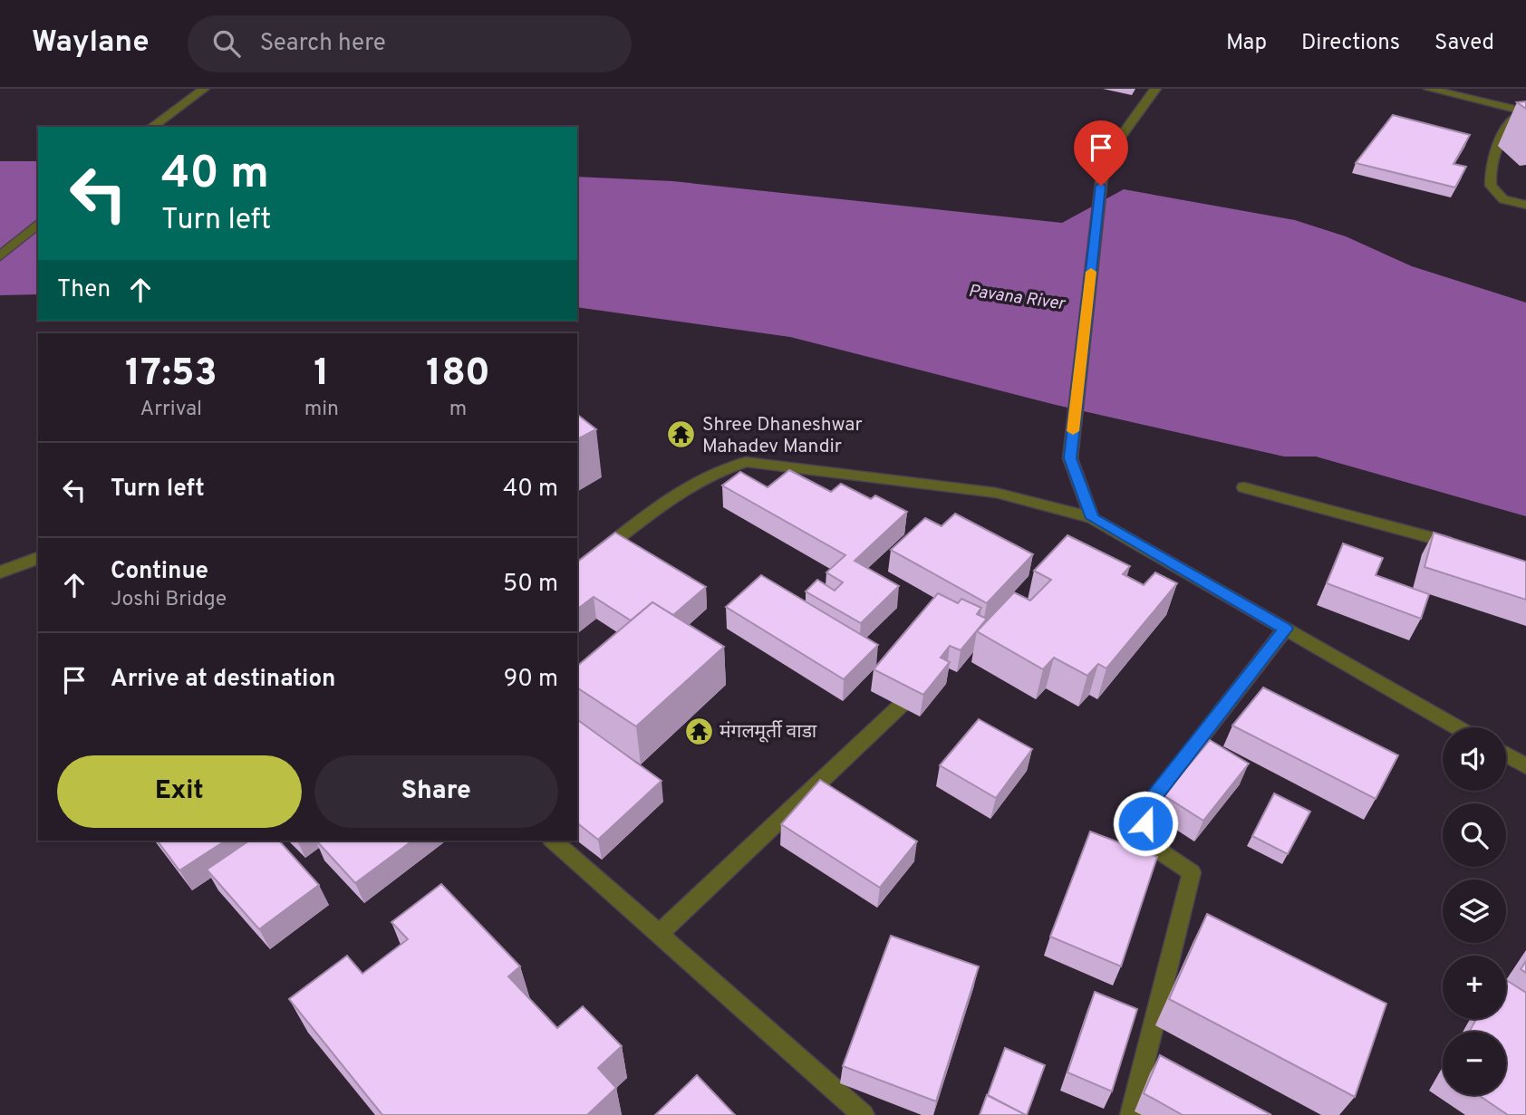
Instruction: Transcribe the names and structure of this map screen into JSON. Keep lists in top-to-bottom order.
{
  "water": ["Pavana River"],
  "places": {
    "temple": ["Shree Dhaneshwar Mahadev Mandir", "मंगलमूर्ती वाडा"]
  },
  "page": {
    "header": "Waylane",
    "search": "Search here",
    "nav": ["Map", "Directions", "Saved"],
    "turn": ["40 m", "Turn left"],
    "then": "Then",
    "eta": [
      "17:53",
      "Arrival",
      "1",
      "min",
      "180",
      "m"
    ],
    "list": [
      {
        "name": "Turn left",
        "value": "40 m"
      },
      {
        "name": "Continue",
        "note": "Joshi Bridge",
        "value": "50 m"
      },
      {
        "name": "Arrive at destination",
        "value": "90 m"
      }
    ],
    "map_buttons": ["+", "−"],
    "buttons": ["Exit", "Share"]
  }
}
